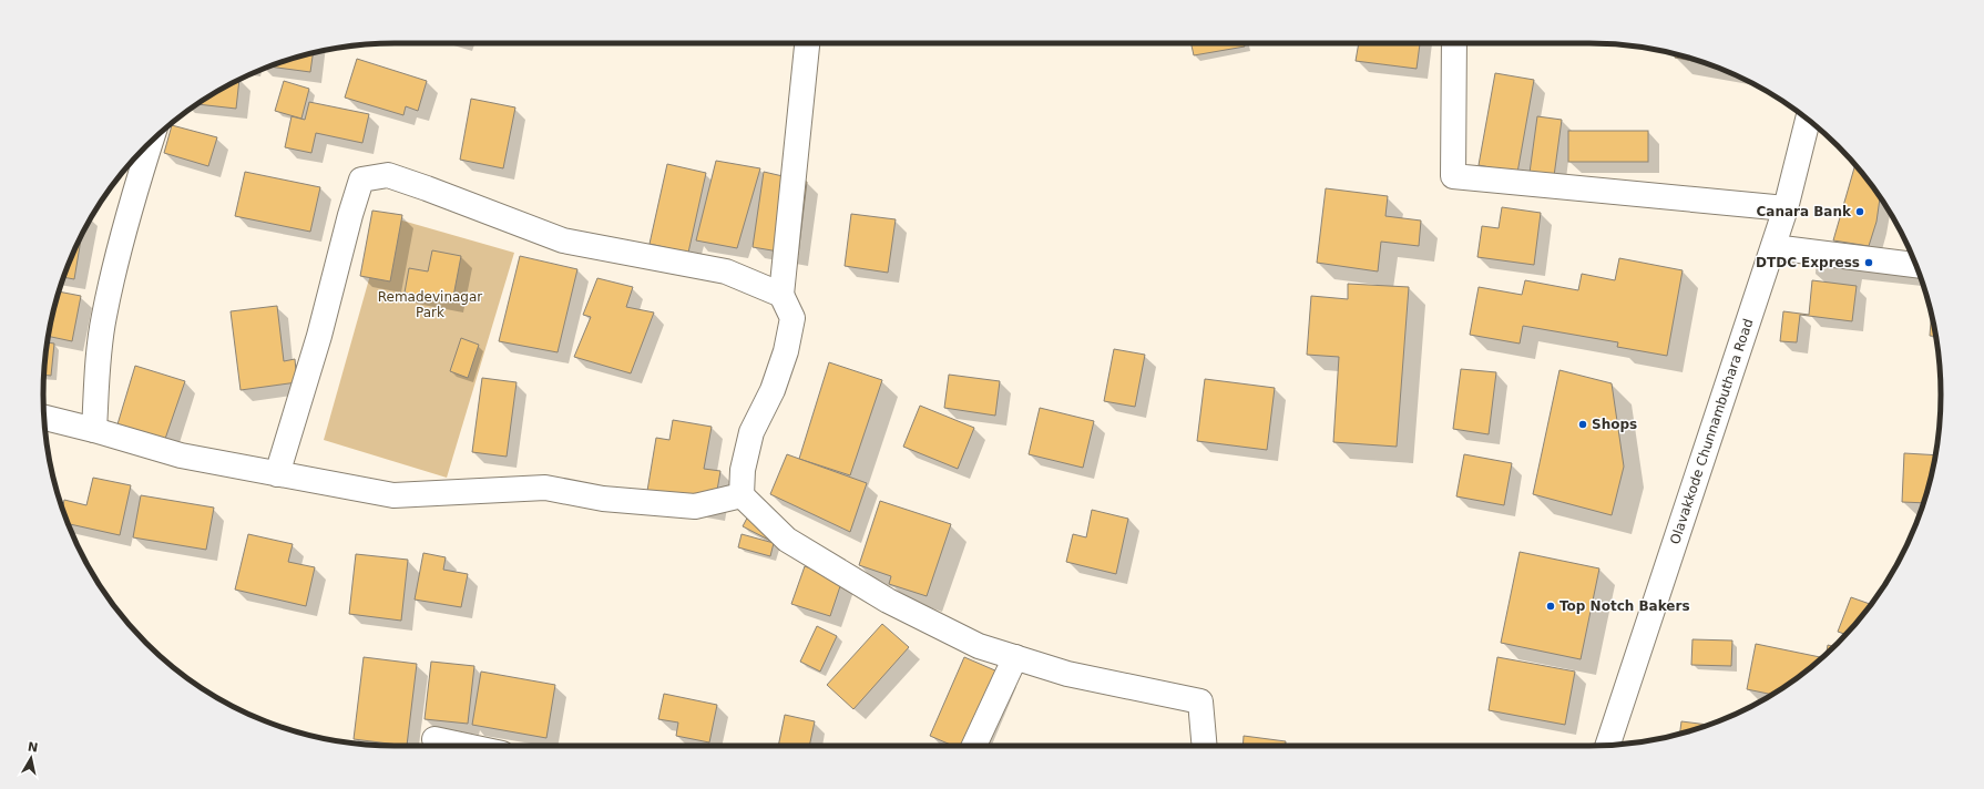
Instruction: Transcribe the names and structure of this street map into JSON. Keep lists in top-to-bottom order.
{
  "streets": {
    "street": ["Olavakkode Chunnambuthara Road"]
  },
  "parks": ["Remadevinagar Park"],
  "places": [
    "Canara Bank",
    "DTDC Express",
    "Shops",
    "Top Notch Bakers"
  ],
  "north": "top"
}
